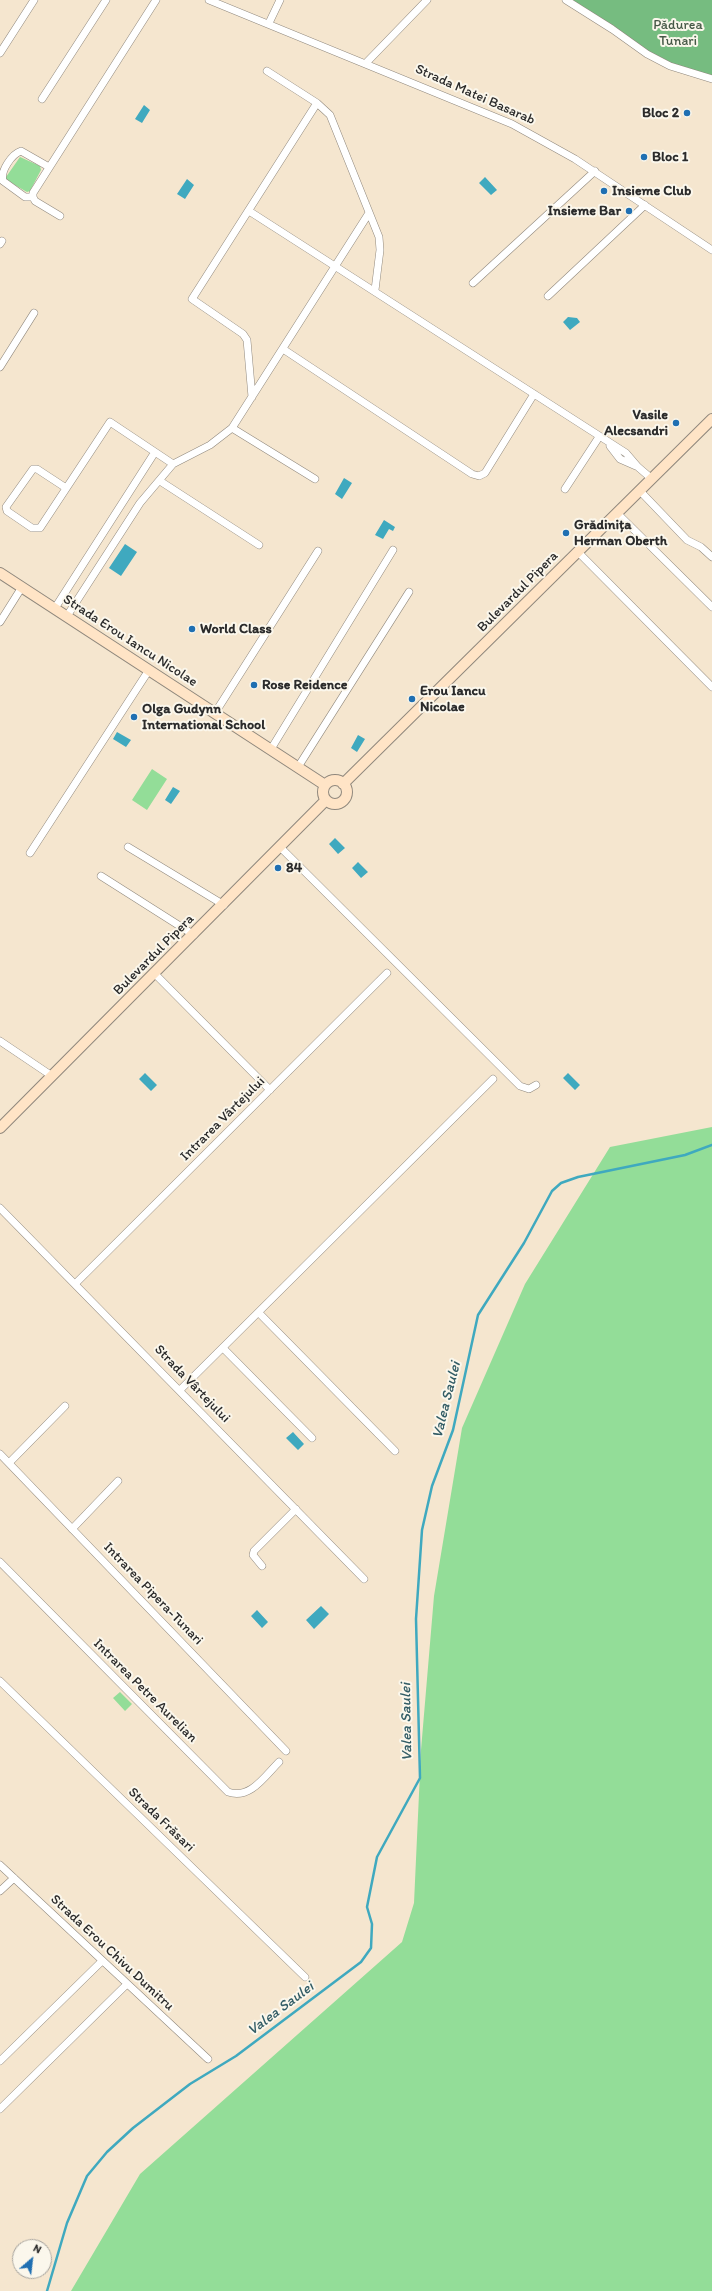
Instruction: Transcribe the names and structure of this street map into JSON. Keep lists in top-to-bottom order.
{
  "streets": {
    "main road": ["Bulevardul Pipera", "Strada Erou Iancu Nicolae"],
    "street": [
      "Strada Matei Basarab",
      "Intrarea Vârtejului",
      "Strada Vârtejului",
      "Intrarea Pipera-Tunari",
      "Intrarea Petre Aurelian",
      "Strada Frăsari",
      "Strada Erou Chivu Dumitru"
    ]
  },
  "crossings": [
    ["Bulevardul Pipera", "Strada Erou Iancu Nicolae"],
    ["Intrarea Vârtejului", "Strada Vârtejului"]
  ],
  "water": ["Valea Saulei"],
  "parks": ["Pădurea Tunari"],
  "places": [
    "Bloc 2",
    "Bloc 1",
    "Insieme Club",
    "Insieme Bar",
    "Vasile Alecsandri",
    "Grădinița Herman Oberth",
    "World Class",
    "Rose Reidence",
    "Erou Iancu Nicolae",
    "Olga Gudynn International School",
    "84"
  ],
  "north": "top right"
}
